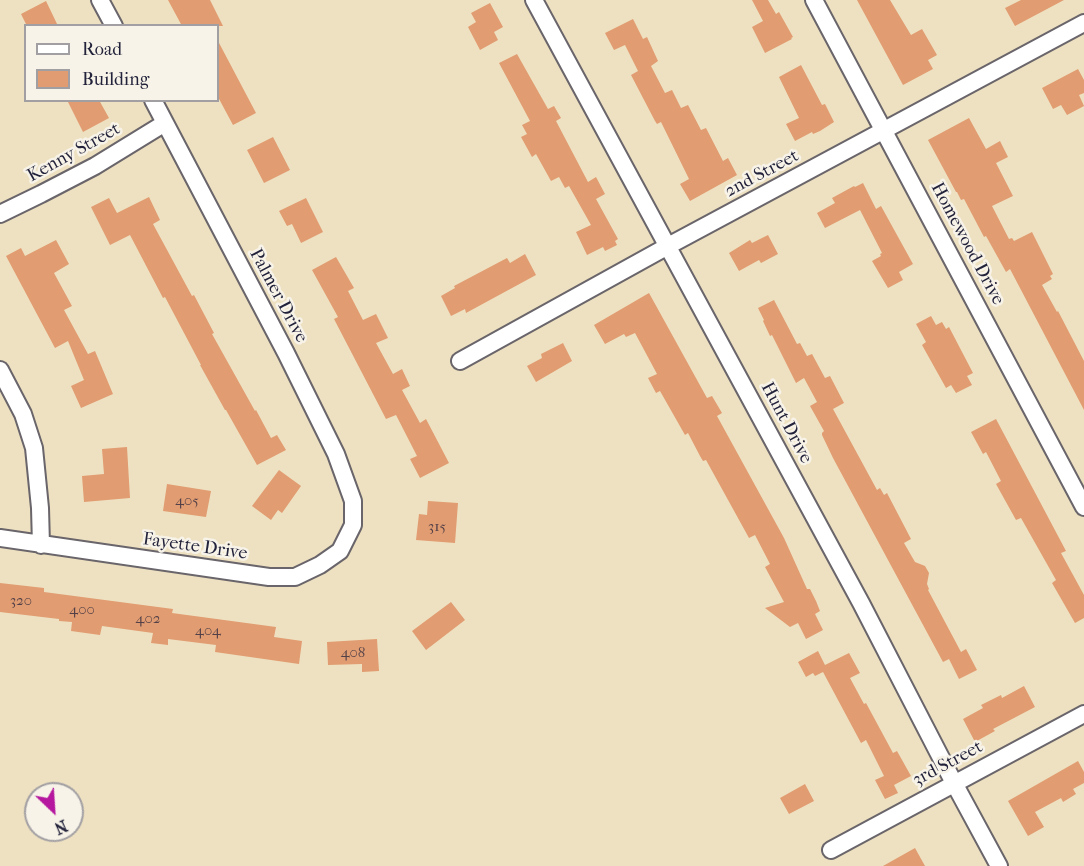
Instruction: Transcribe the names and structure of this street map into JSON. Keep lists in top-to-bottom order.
{
  "streets": {
    "street": [
      "Kenny Street",
      "2nd Street",
      "Homewood Drive",
      "Palmer Drive",
      "Hunt Drive",
      "Fayette Drive",
      "3rd Street"
    ]
  },
  "crossings": [
    ["Kenny Street", "Palmer Drive"],
    ["2nd Street", "Homewood Drive"],
    ["2nd Street", "Hunt Drive"],
    ["Palmer Drive", "Fayette Drive"],
    ["Hunt Drive", "3rd Street"]
  ],
  "house_numbers": [
    "405",
    "315",
    "320",
    "400",
    "402",
    "404",
    "408"
  ],
  "legend": ["Road", "Building"],
  "north": "bottom right"
}
